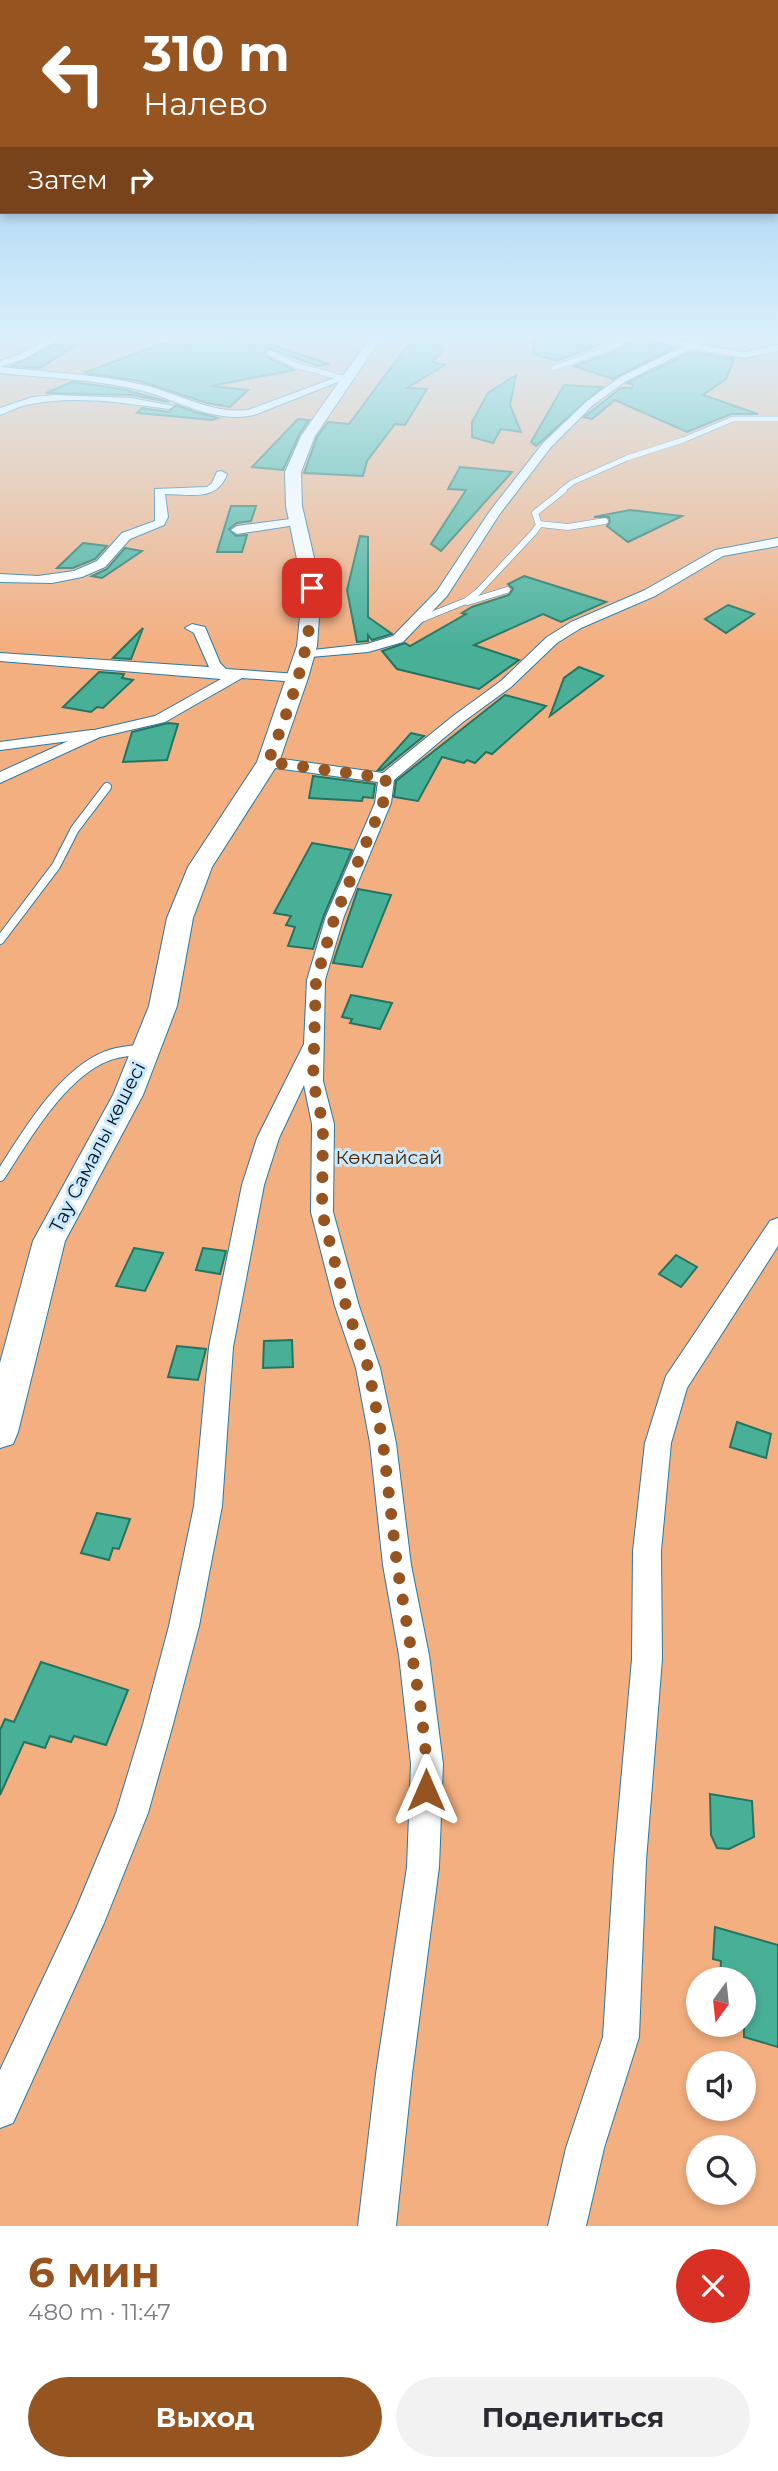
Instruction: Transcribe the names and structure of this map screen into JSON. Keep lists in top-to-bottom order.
{
  "streets": {
    "street": ["Тау Самалы көшесі"]
  },
  "parks": ["Көклайсай"],
  "north": "bottom",
  "page": {
    "turn": ["310 m", "Налево"],
    "then": "Затем",
    "heading": ["6 мин", "480 m · 11:47"],
    "buttons": ["Выход", "Поделиться"]
  }
}
